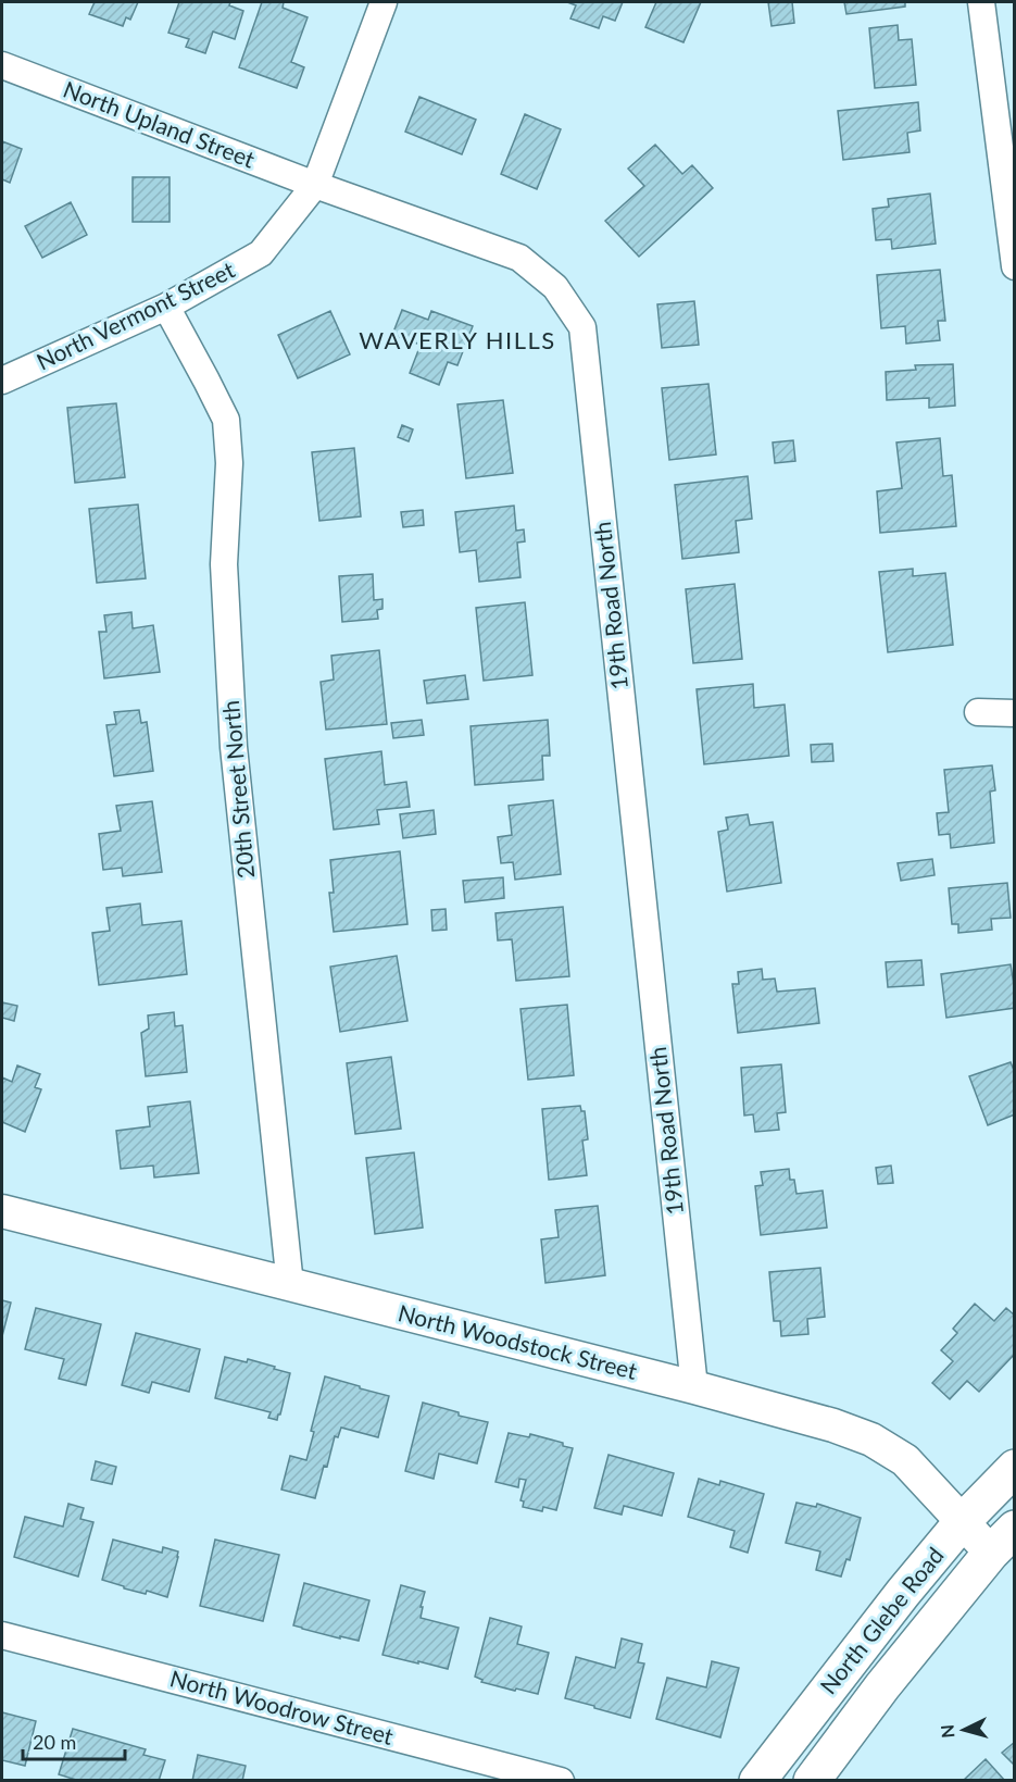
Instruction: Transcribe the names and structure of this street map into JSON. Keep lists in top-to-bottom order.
{
  "streets": {
    "main road": ["North Glebe Road"],
    "street": [
      "North Upland Street",
      "North Vermont Street",
      "19th Road North",
      "20th Street North",
      "North Woodstock Street",
      "North Woodrow Street"
    ]
  },
  "crossings": [
    ["North Upland Street", "North Vermont Street"],
    ["North Upland Street", "19th Road North"],
    ["North Vermont Street", "19th Road North"],
    ["North Vermont Street", "20th Street North"],
    ["19th Road North", "North Woodstock Street"],
    ["20th Street North", "North Woodstock Street"],
    ["North Woodstock Street", "North Glebe Road"]
  ],
  "districts": ["WAVERLY HILLS"],
  "scale_bar": "20 m",
  "north": "left"
}
